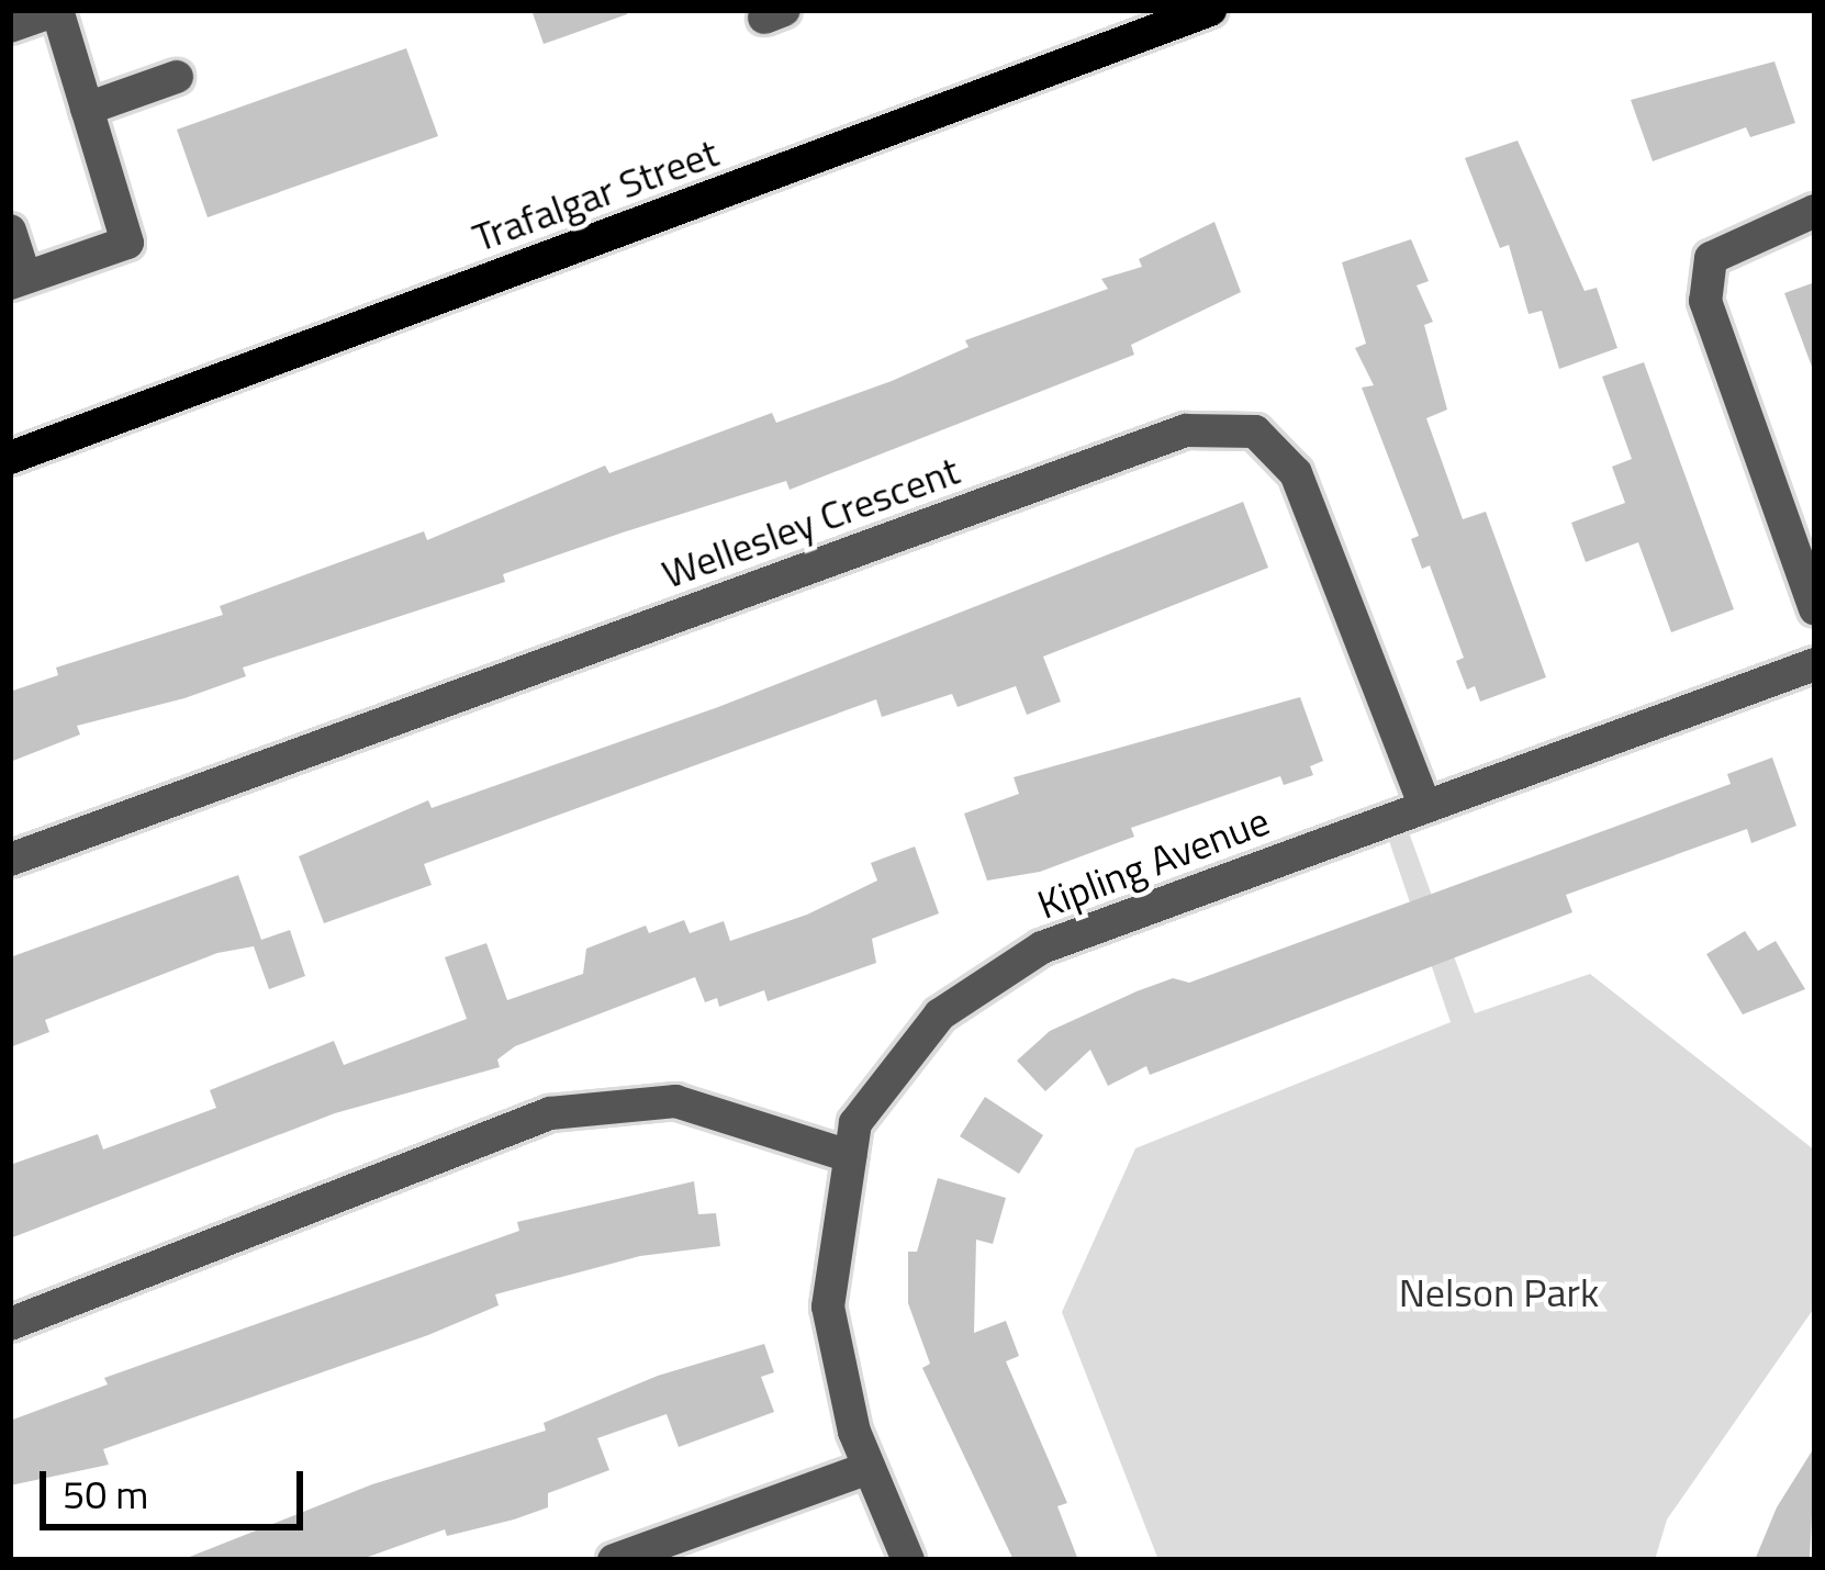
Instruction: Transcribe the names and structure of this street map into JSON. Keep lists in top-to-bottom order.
{
  "streets": {
    "main road": ["Trafalgar Street"],
    "street": ["Wellesley Crescent", "Kipling Avenue"]
  },
  "crossings": [
    ["Wellesley Crescent", "Kipling Avenue"]
  ],
  "parks": ["Nelson Park"],
  "scale_bar": "50 m"
}
